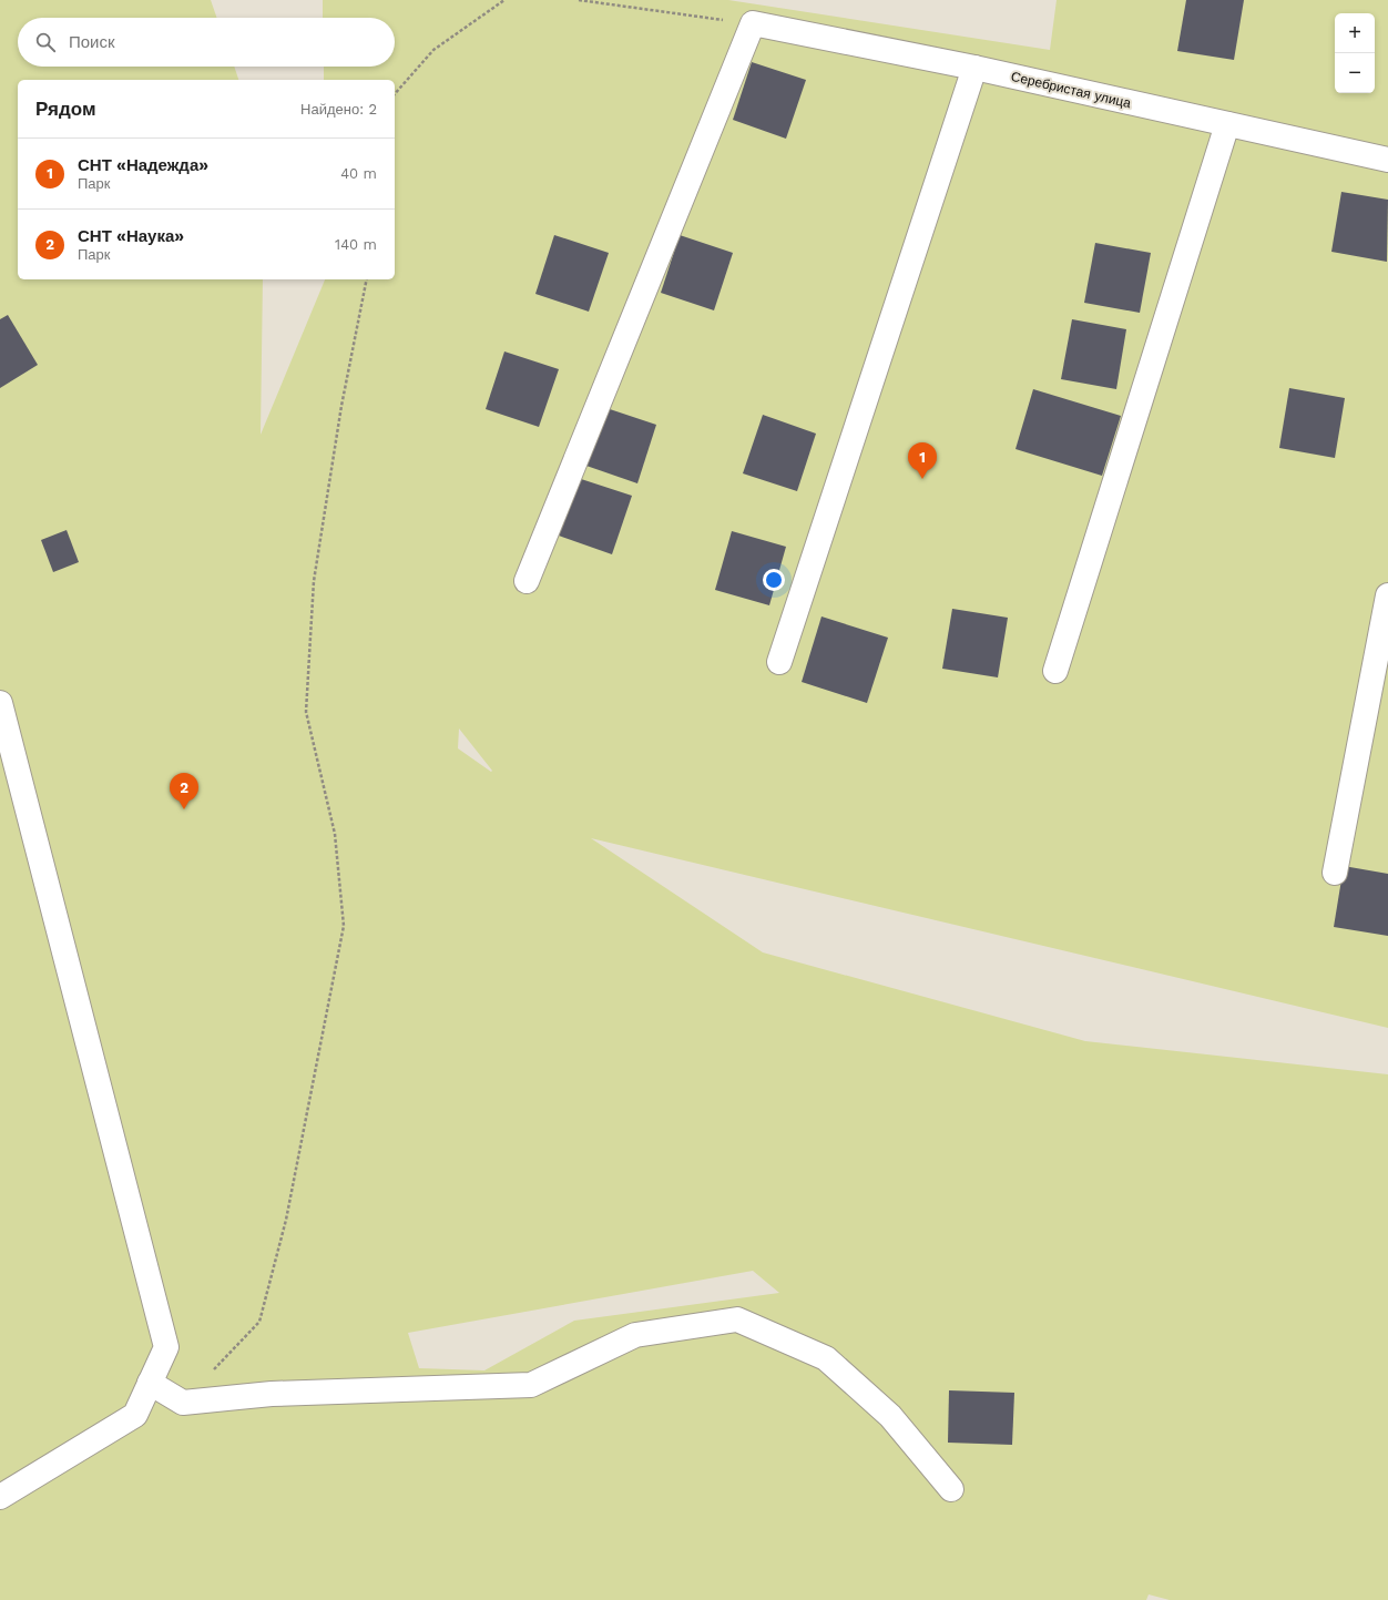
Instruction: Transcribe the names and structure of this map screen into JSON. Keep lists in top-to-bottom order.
{
  "streets": {
    "street": ["Серебристая улица"]
  },
  "page": {
    "map_buttons": ["+", "−"],
    "search": "Поиск",
    "heading": ["Рядом", "Найдено: 2"],
    "list": [
      {
        "mark": "1",
        "name": "СНТ «Надежда»",
        "note": "Парк",
        "value": "40 m"
      },
      {
        "mark": "2",
        "name": "СНТ «Наука»",
        "note": "Парк",
        "value": "140 m"
      }
    ],
    "pins": ["1", "2"]
  }
}
